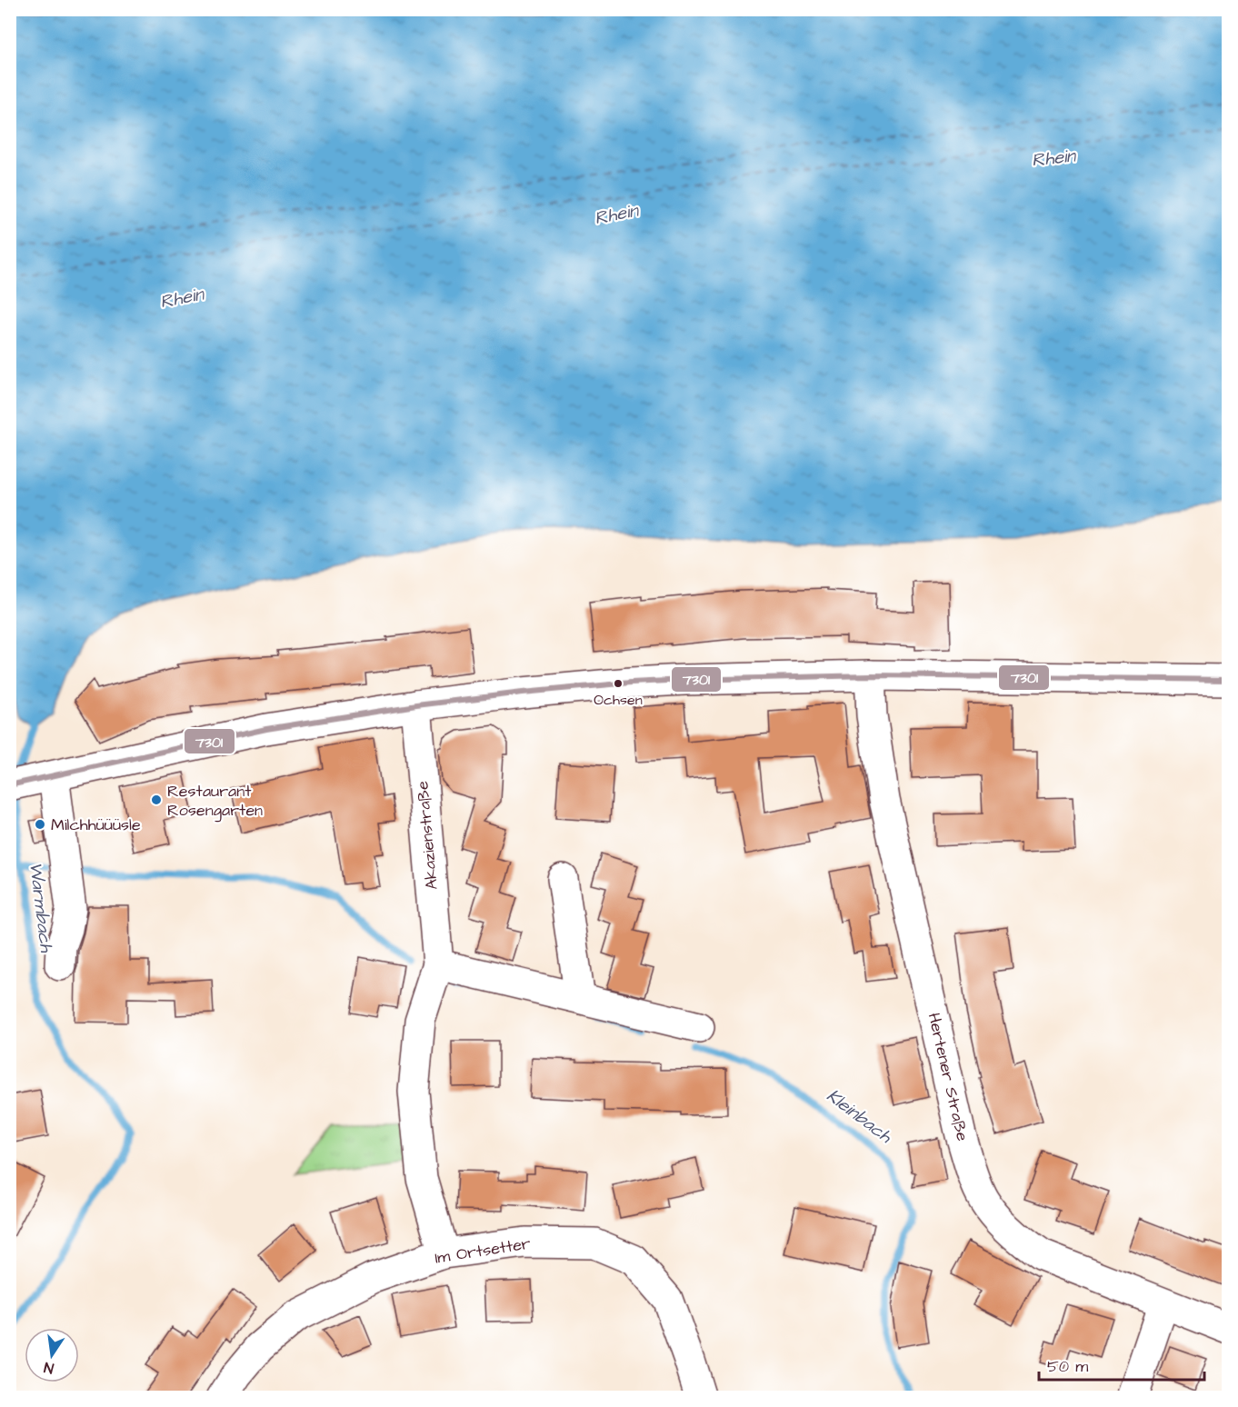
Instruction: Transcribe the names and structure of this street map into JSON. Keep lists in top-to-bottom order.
{
  "streets": {
    "street": ["Akazienstraße", "Hertener Straße", "Im Ortsetter"]
  },
  "crossings": [
    ["Akazienstraße", "Im Ortsetter"]
  ],
  "water": ["Rhein", "Warmbach", "Kleinbach"],
  "places": ["Ochsen", "Restaurant Rosengarten", "Milchhüüüsle"],
  "lines": ["transit line 7301"],
  "scale_bar": "50 m",
  "north": "bottom"
}
